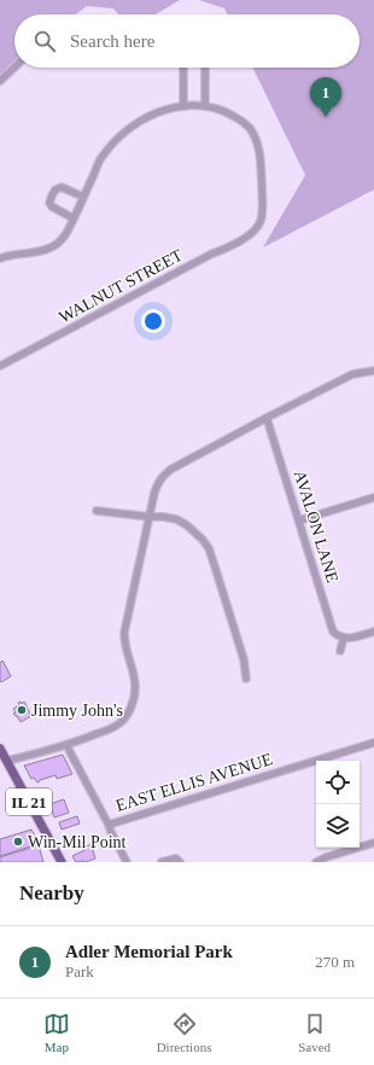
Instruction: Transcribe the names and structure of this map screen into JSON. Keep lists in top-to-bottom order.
{
  "streets": {
    "main road": ["IL 21"],
    "street": ["WALNUT STREET", "AVALON LANE", "EAST ELLIS AVENUE"]
  },
  "places": ["Jimmy John's", "Win-Mil Point"],
  "page": {
    "search": "Search here",
    "pins": "1",
    "heading": "Nearby",
    "list": [
      {
        "mark": "1",
        "name": "Adler Memorial Park",
        "note": "Park",
        "value": "270 m"
      }
    ],
    "nav": ["Map", "Directions", "Saved"]
  }
}
